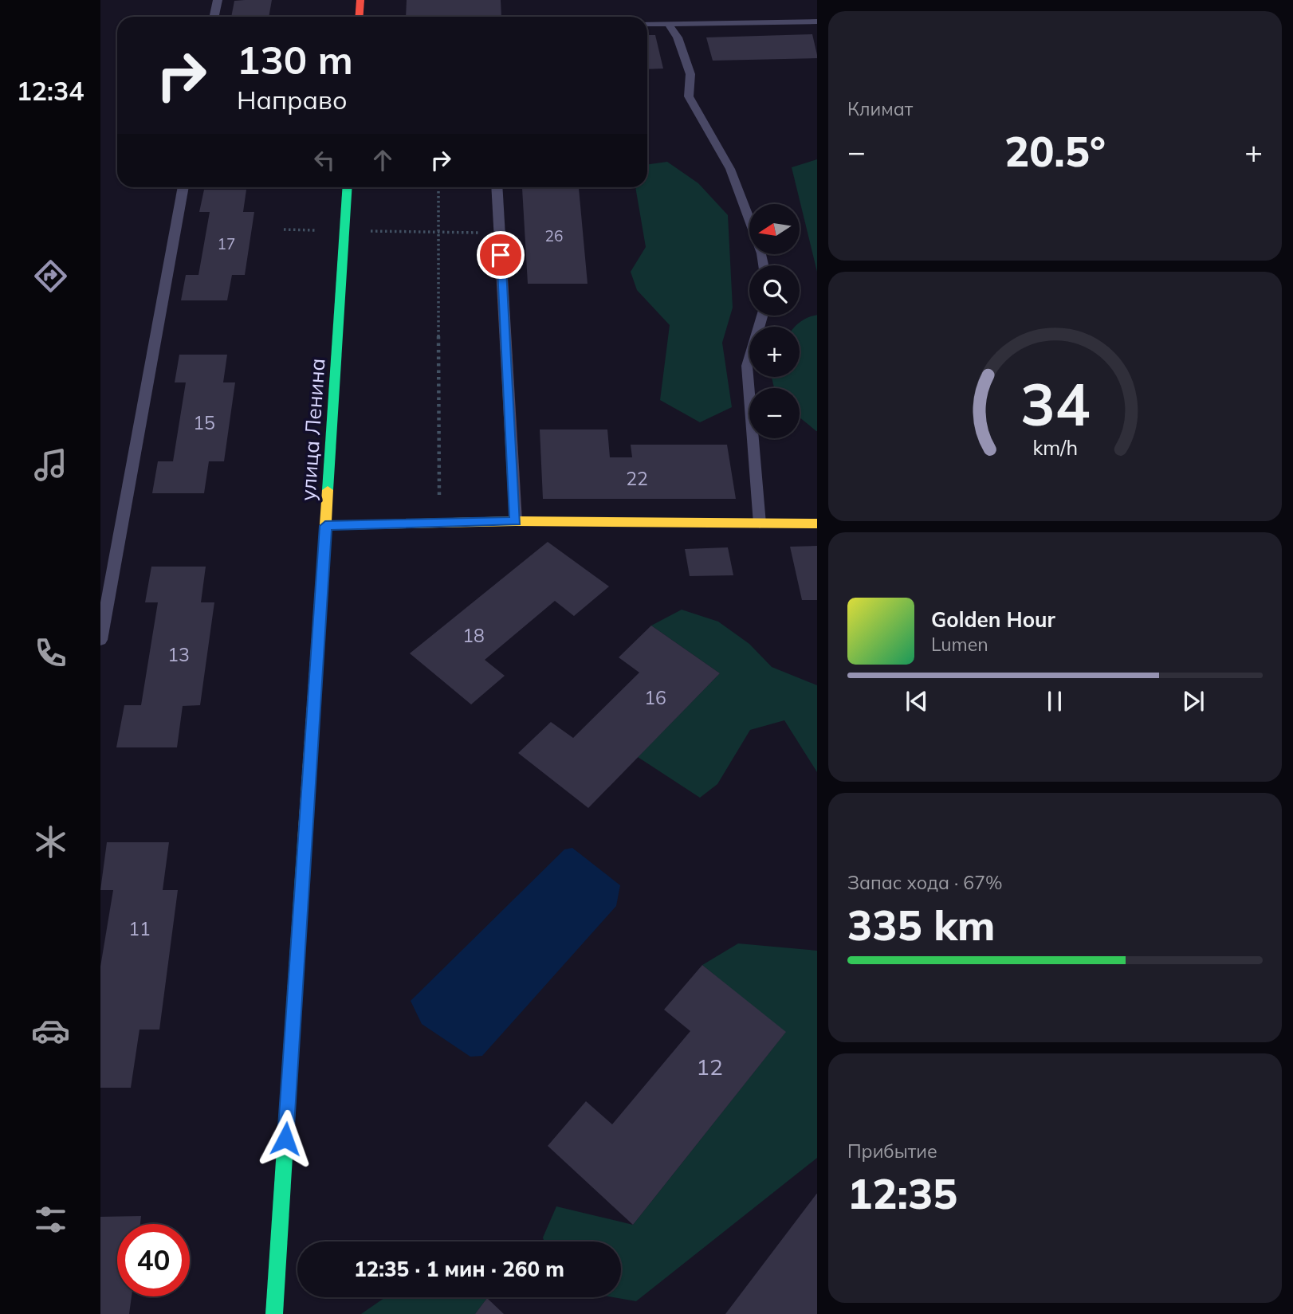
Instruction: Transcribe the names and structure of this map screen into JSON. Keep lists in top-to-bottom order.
{
  "streets": {
    "street": ["улица Ленина"]
  },
  "house_numbers": [
    "26",
    "17",
    "15",
    "22",
    "18",
    "13",
    "16",
    "11",
    "12"
  ],
  "north": "left",
  "page": {
    "tabs": "12:34",
    "tile": [
      "Климат",
      ["Запас хода · 67%", "335 km"],
      ["Прибытие", "12:35"]
    ],
    "turn": ["130 m", "Направо"],
    "heat": ["−", "20.5°", "+"],
    "map_buttons": ["+", "−"],
    "song": ["Golden Hour", "Lumen"],
    "limit": "40",
    "trip": "12:35 · 1 мин · 260 m",
    "gauge": ["34", "km/h"]
  }
}
